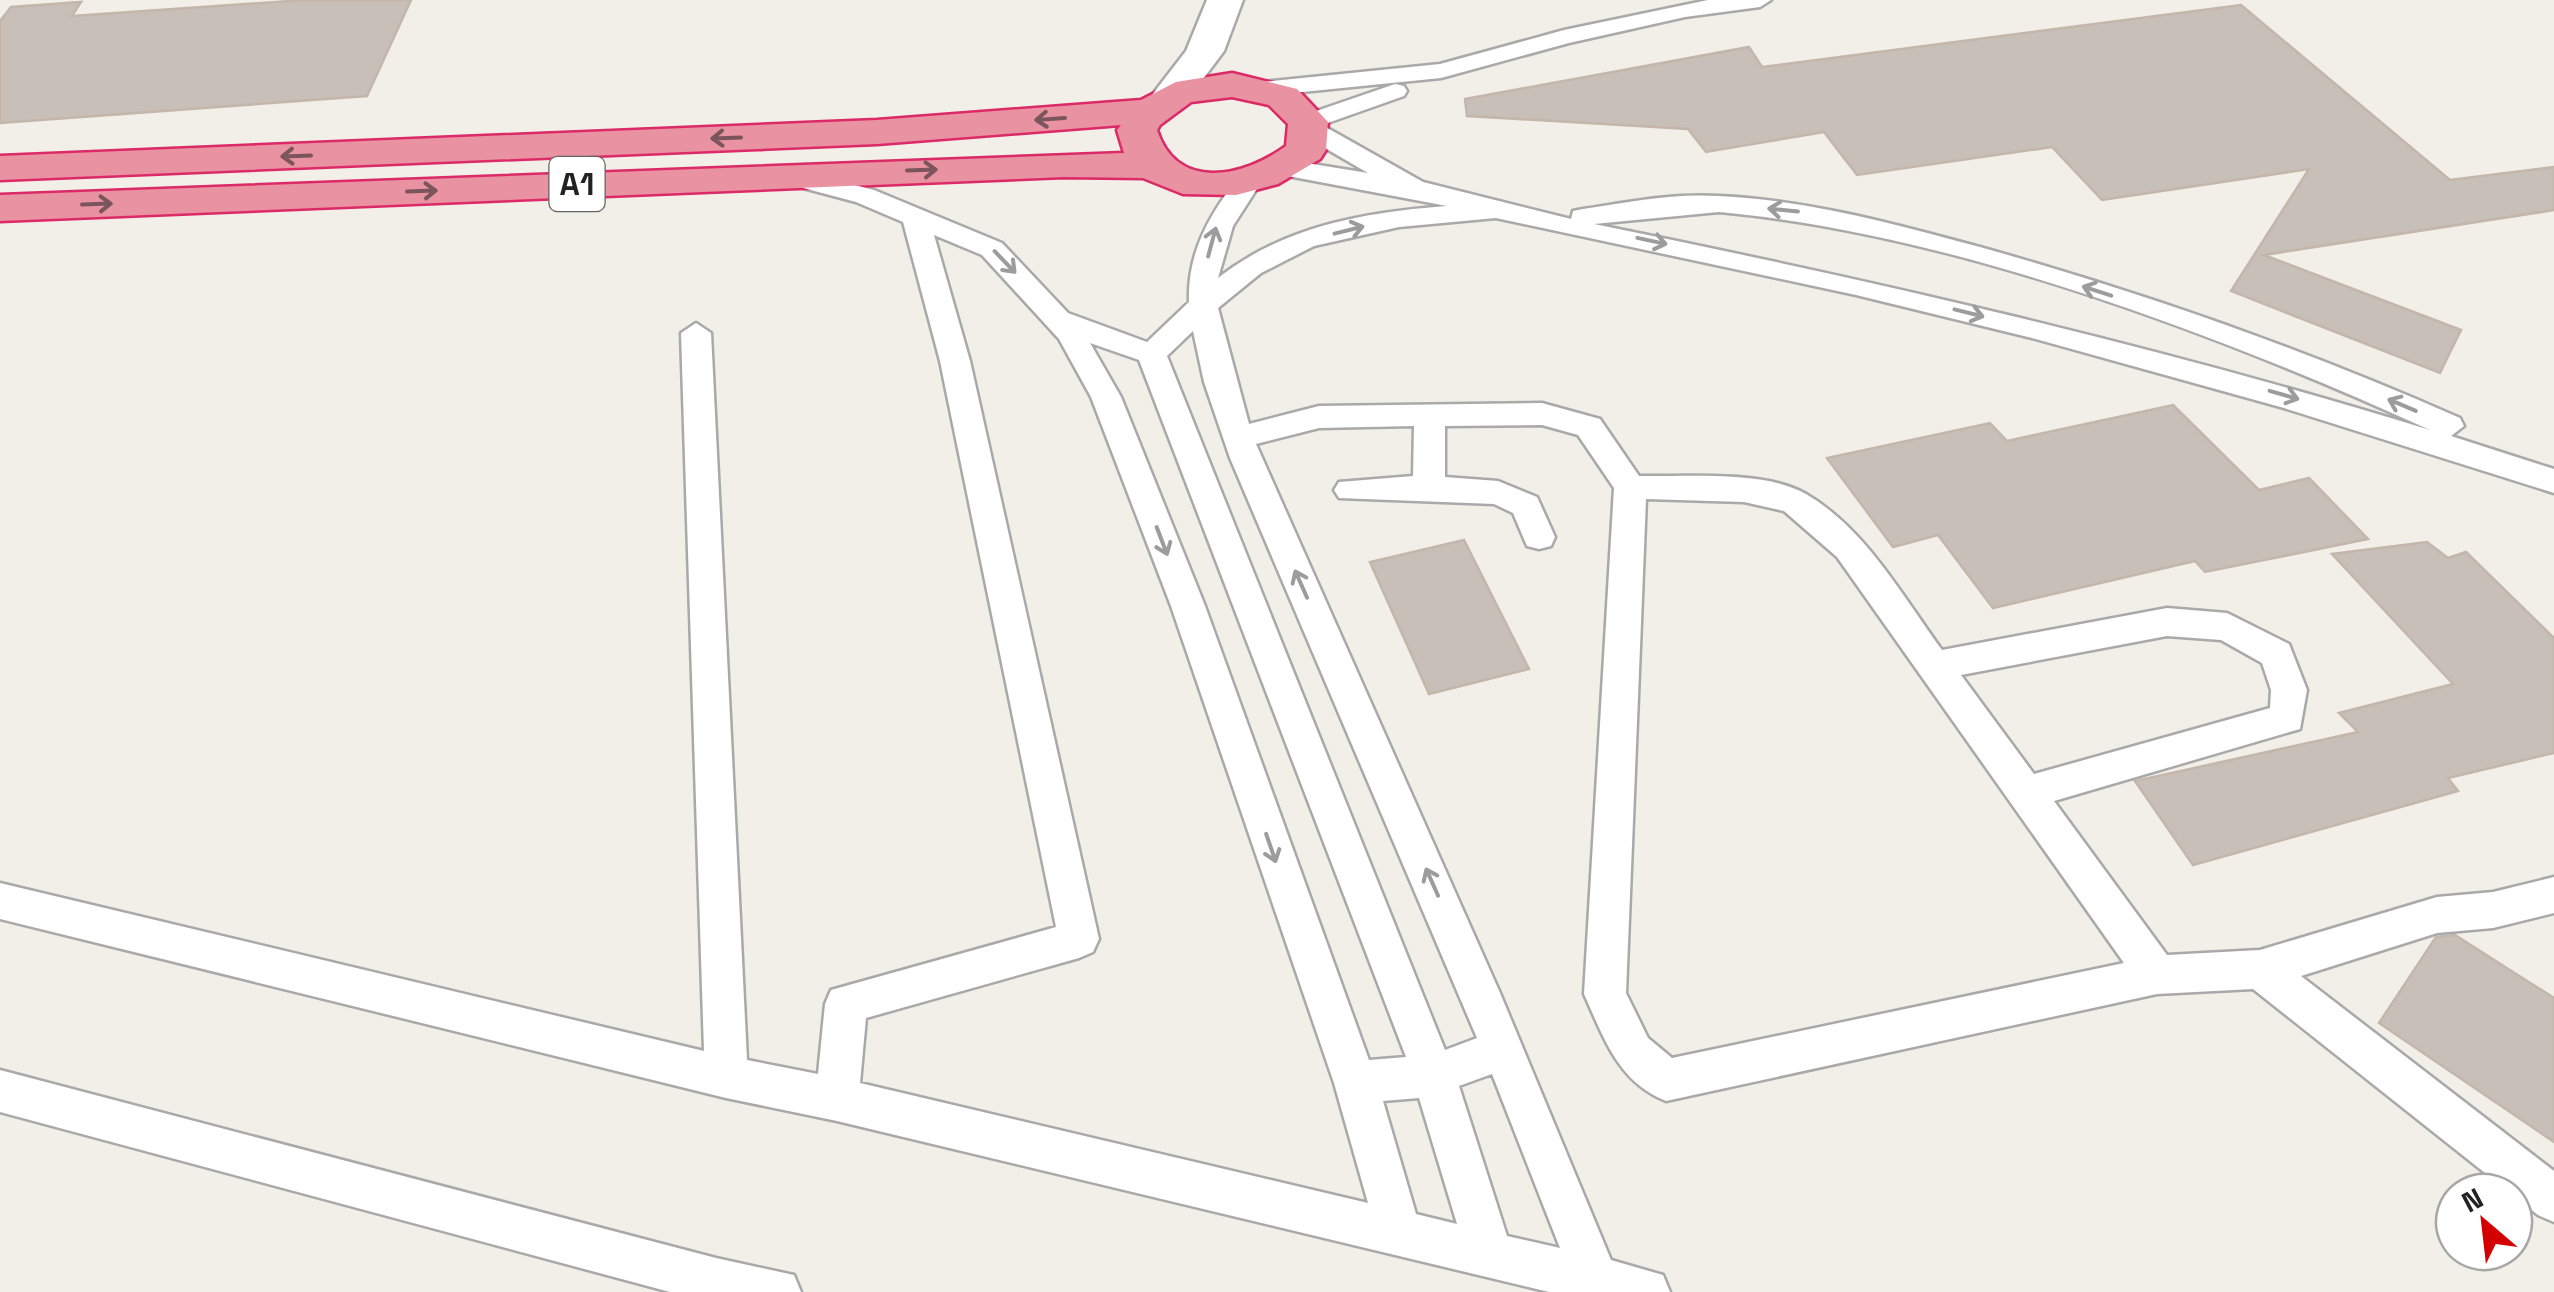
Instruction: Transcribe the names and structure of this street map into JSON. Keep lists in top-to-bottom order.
{
  "streets": {
    "highway": ["A1"]
  },
  "north": "top left"
}
